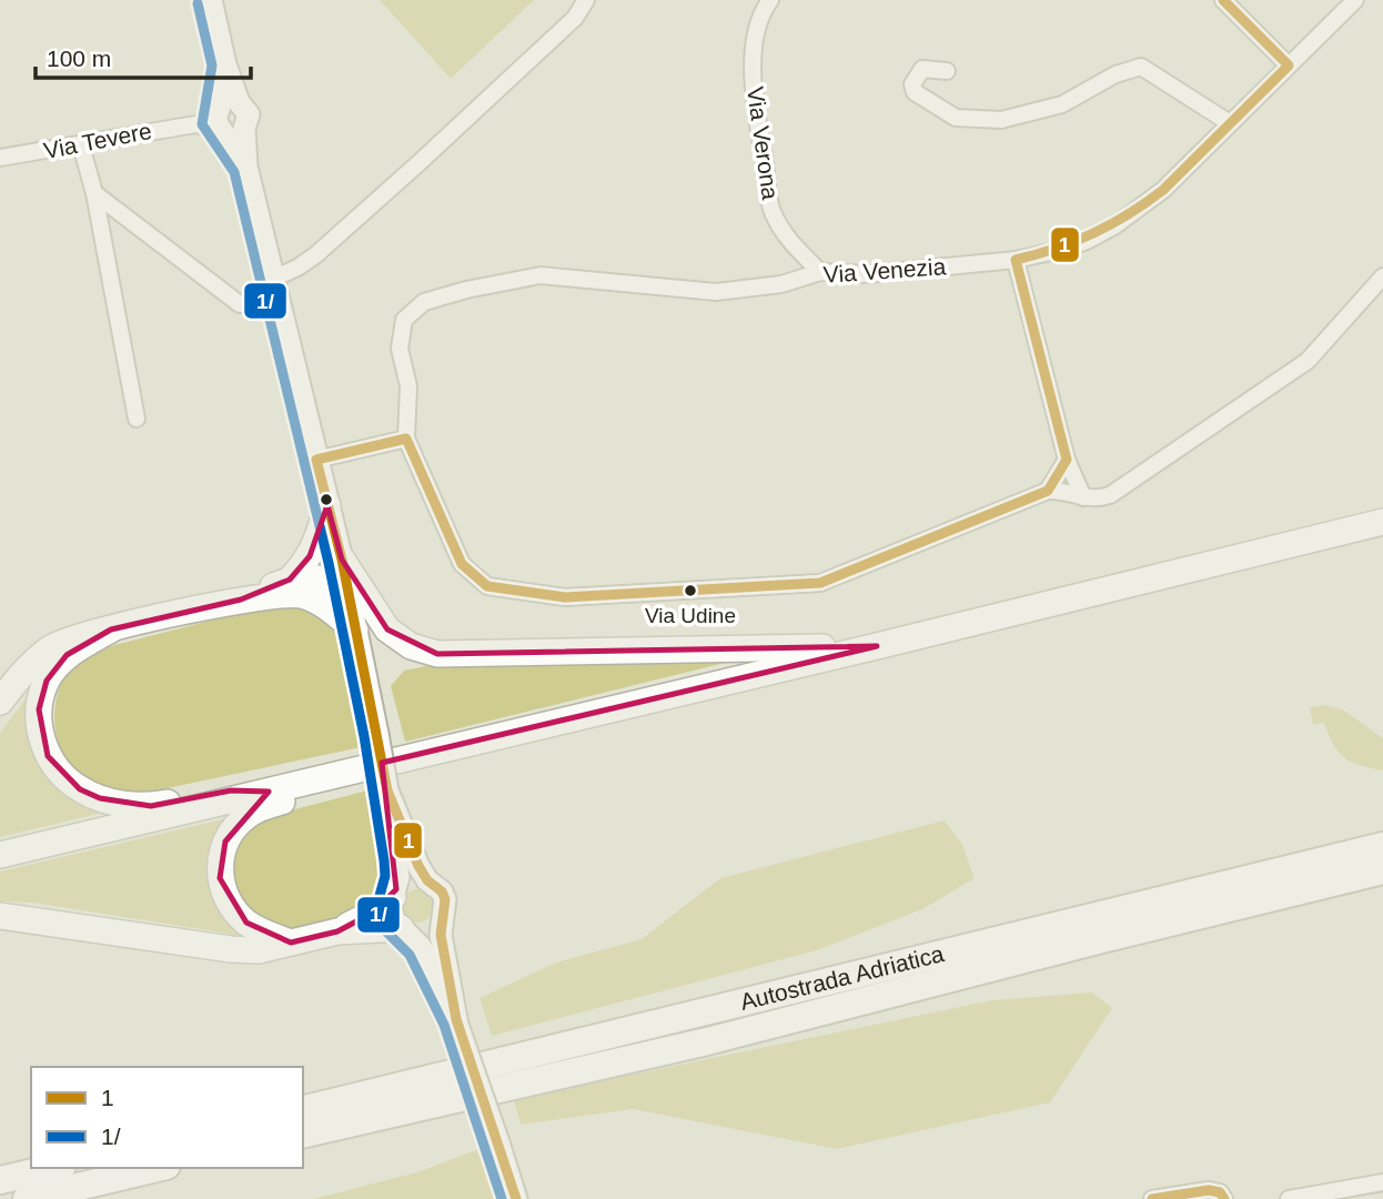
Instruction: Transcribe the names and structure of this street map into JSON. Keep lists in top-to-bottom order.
{
  "streets": {
    "highway": ["Autostrada Adriatica"],
    "street": ["Via Tevere", "Via Verona", "Via Venezia"]
  },
  "crossings": [
    ["Via Verona", "Via Venezia"]
  ],
  "places": ["Via Udine"],
  "lines": ["transit line 1", "transit line 1/"],
  "legend": ["1", "1/"],
  "scale_bar": "100 m"
}
